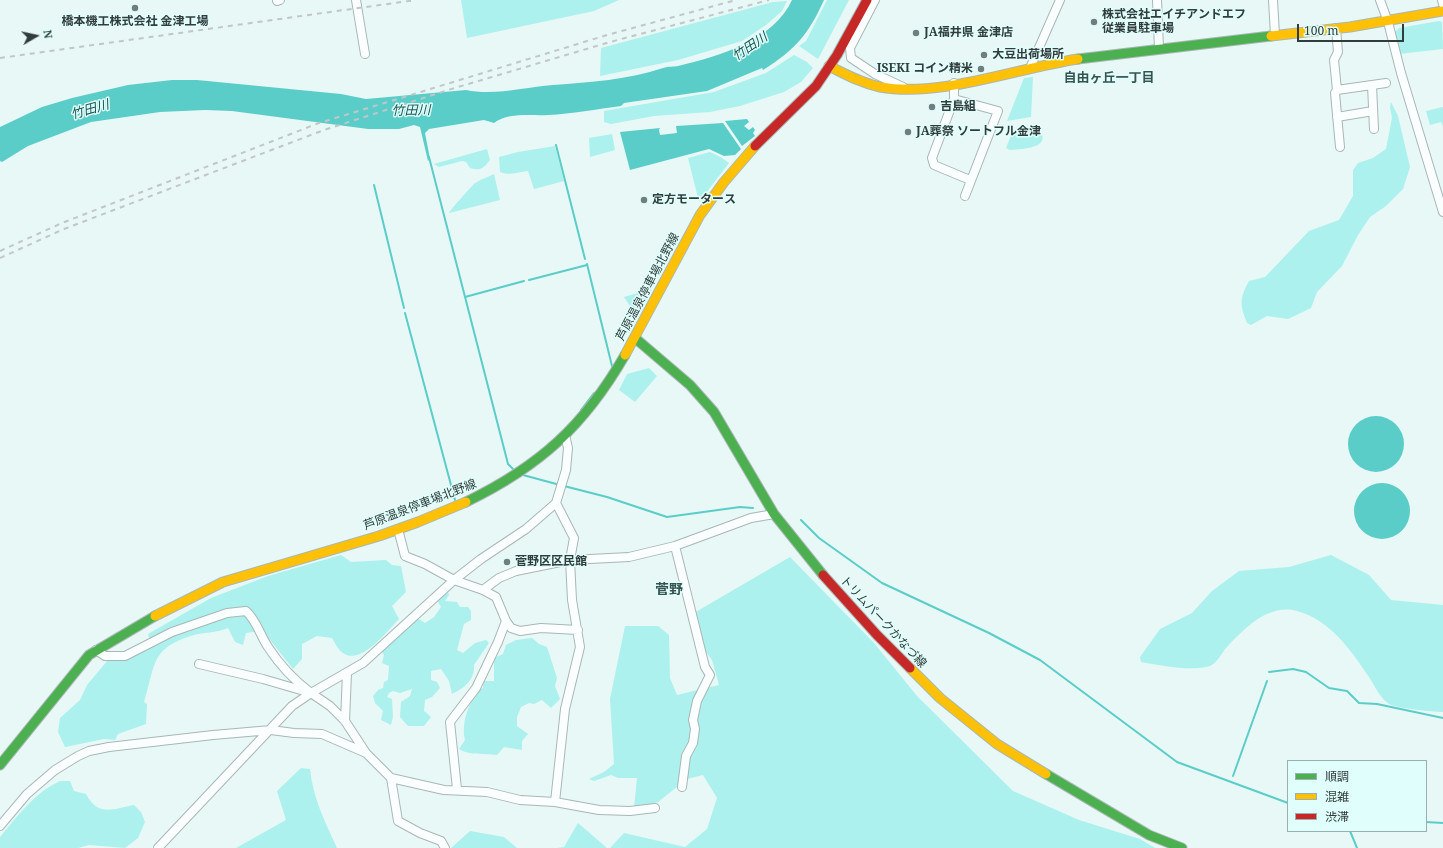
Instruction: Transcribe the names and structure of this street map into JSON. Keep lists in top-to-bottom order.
{
  "streets": {
    "main road": ["芦原温泉停車場北野線", "トリムパークかなづ線"]
  },
  "crossings": [
    ["芦原温泉停車場北野線", "トリムパークかなづ線"]
  ],
  "districts": ["自由ヶ丘一丁目", "菅野"],
  "water": ["竹田川"],
  "places": [
    "橋本機工株式会社 金津工場",
    "株式会社エイチアンドエフ 従業員駐車場",
    "JA福井県 金津店",
    "大豆出荷場所",
    "ISEKI コイン精米",
    "吉島組",
    "JA葬祭 ソートフル金津",
    "定方モータース",
    "菅野区区民館"
  ],
  "legend": ["順調", "混雑", "渋滞"],
  "scale_bar": "100 m",
  "north": "right"
}
